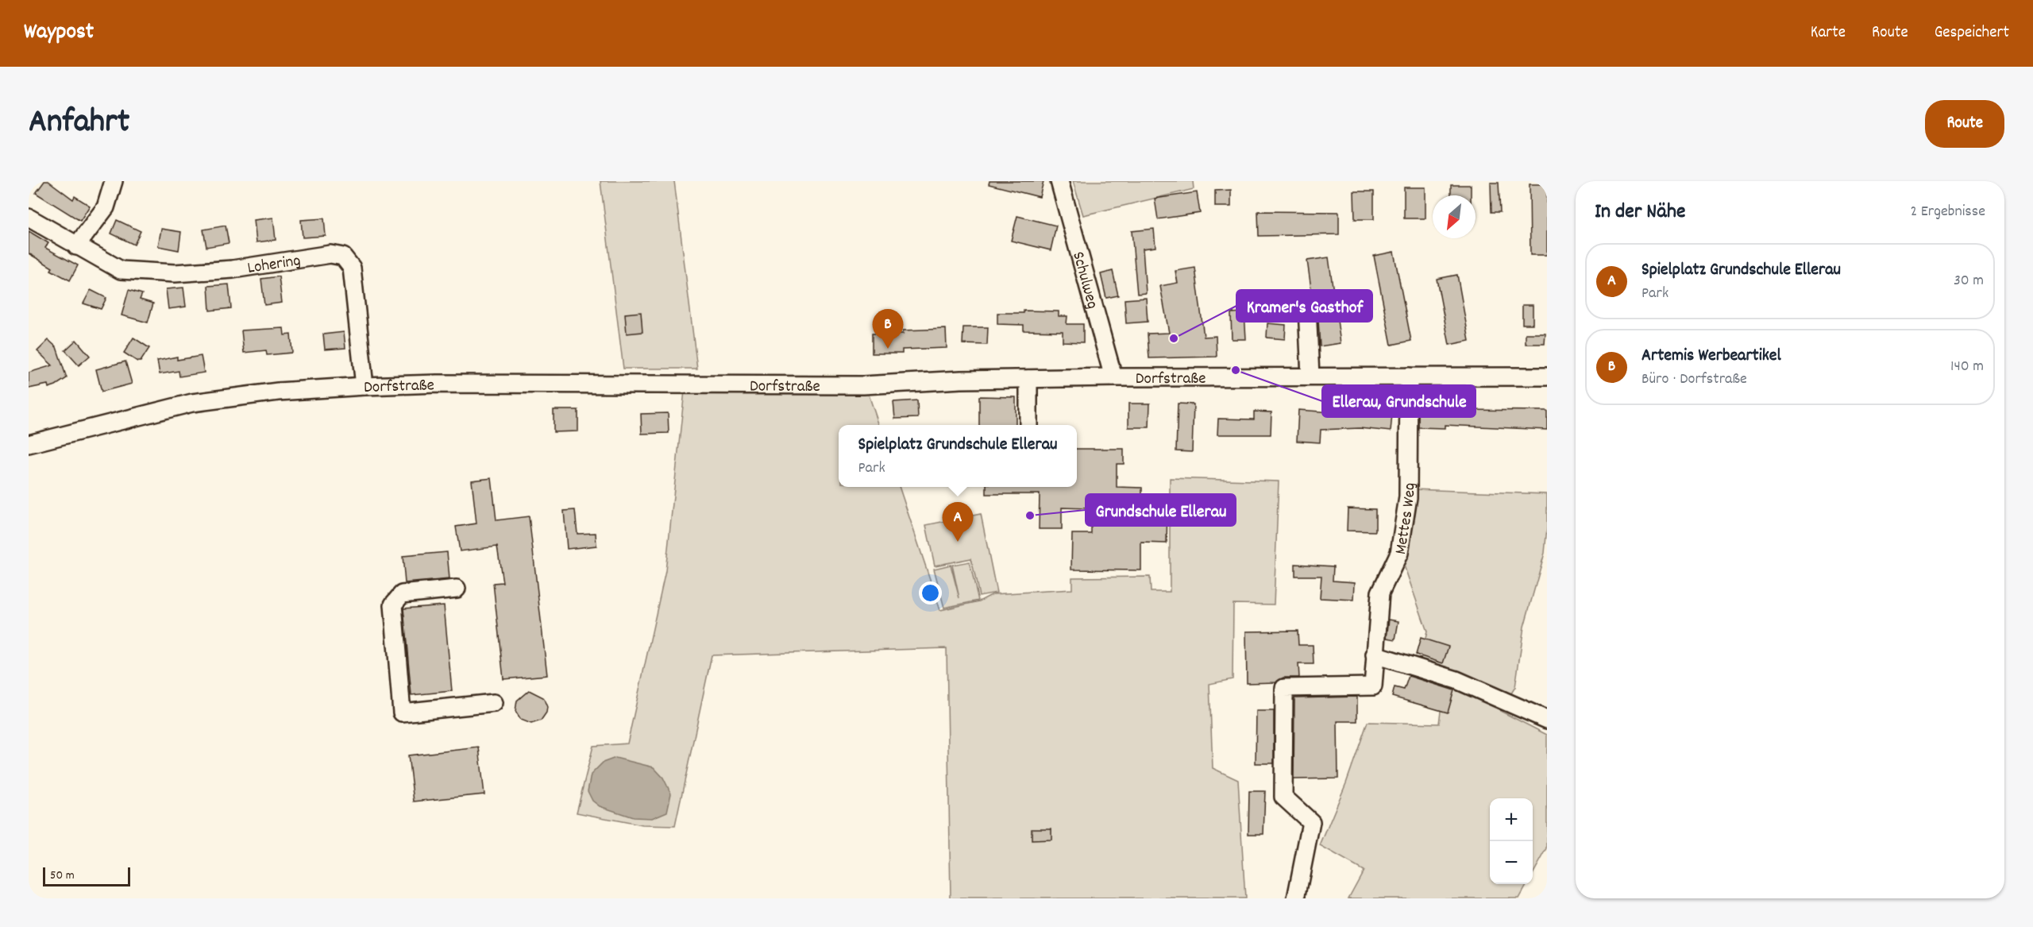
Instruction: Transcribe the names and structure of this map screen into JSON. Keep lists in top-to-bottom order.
{
  "streets": {
    "street": [
      "Lohering",
      "Schulweg",
      "Dorfstraße",
      "Mettes Weg"
    ]
  },
  "crossings": [
    ["Lohering", "Dorfstraße"],
    ["Schulweg", "Dorfstraße"],
    ["Dorfstraße", "Mettes Weg"]
  ],
  "places": ["Kramer's Gasthof", "Ellerau, Grundschule", "Grundschule Ellerau"],
  "scale_bar": "50 m",
  "north": "bottom left",
  "page": {
    "header": "Waypost",
    "nav": ["Karte", "Route", "Gespeichert"],
    "title": "Anfahrt",
    "buttons": "Route",
    "heading": ["In der Nähe", "2 Ergebnisse"],
    "list": [
      {
        "mark": "A",
        "name": "Spielplatz Grundschule Ellerau",
        "note": "Park",
        "value": "30 m"
      },
      {
        "mark": "B",
        "name": "Artemis Werbeartikel",
        "note": "Büro · Dorfstraße",
        "value": "140 m"
      }
    ],
    "pins": ["B", "A"],
    "popup": ["Spielplatz Grundschule Ellerau", "Park"],
    "map_buttons": ["+", "−"],
    "scale": "50 m"
  }
}
